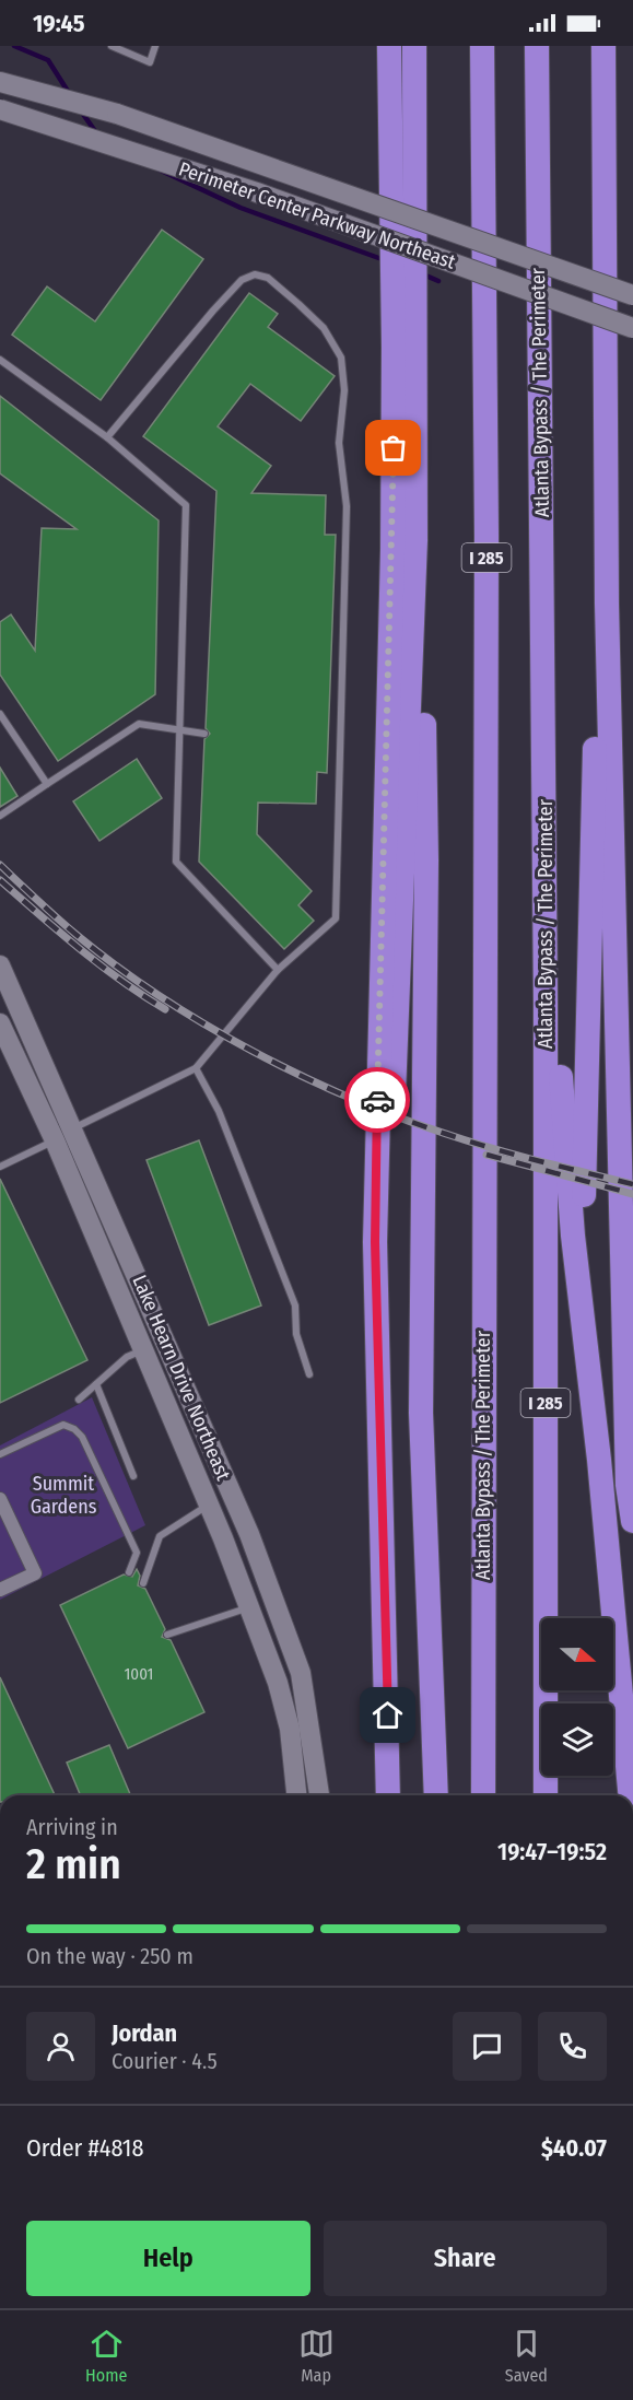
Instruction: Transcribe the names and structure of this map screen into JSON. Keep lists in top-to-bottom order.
{
  "streets": {
    "highway": ["Atlanta Bypass / The Perimeter", "I 285"],
    "street": ["Perimeter Center Parkway Northeast", "Lake Hearn Drive Northeast"]
  },
  "parks": ["Summit Gardens"],
  "house_numbers": ["1001"],
  "north": "right",
  "page": {
    "status": "19:45",
    "heading": ["2 min", "Arriving in", "19:47–19:52"],
    "panel": [
      "Jordan",
      "Courier · 4.5",
      "Order #4818",
      "$40.07"
    ],
    "bar": "On the way · 250 m",
    "buttons": ["Help", "Share"],
    "tabs": ["Home", "Map", "Saved"]
  }
}
